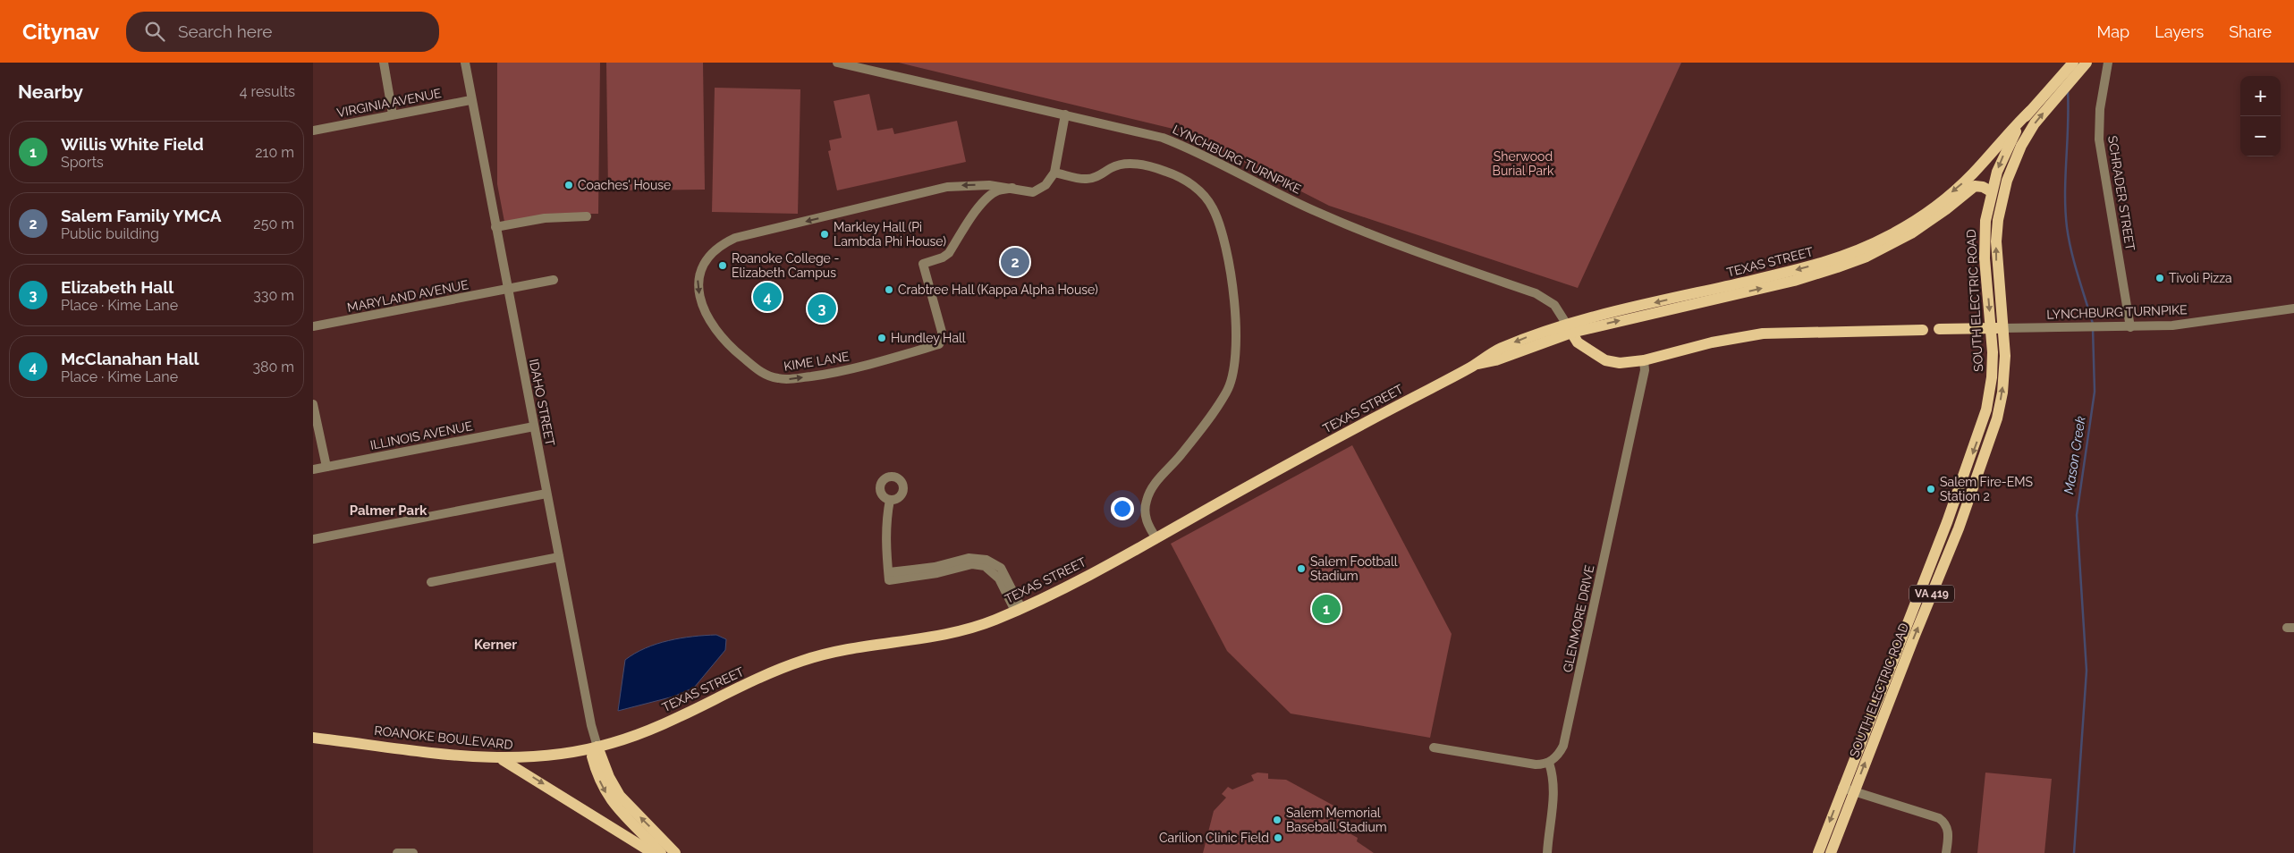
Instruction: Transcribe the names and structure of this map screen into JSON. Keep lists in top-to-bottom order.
{
  "streets": {
    "main road": [
      "LYNCHBURG TURNPIKE",
      "TEXAS STREET",
      "SOUTH ELECTRIC ROAD",
      "VA 419",
      "ROANOKE BOULEVARD"
    ],
    "street": [
      "VIRGINIA AVENUE",
      "SCHRADER STREET",
      "MARYLAND AVENUE",
      "KIME LANE",
      "IDAHO STREET",
      "ILLINOIS AVENUE",
      "GLENMORE DRIVE"
    ]
  },
  "crossings": [
    ["VIRGINIA AVENUE", "IDAHO STREET"],
    ["LYNCHBURG TURNPIKE", "SCHRADER STREET"],
    ["LYNCHBURG TURNPIKE", "TEXAS STREET"],
    ["LYNCHBURG TURNPIKE", "SOUTH ELECTRIC ROAD"],
    ["LYNCHBURG TURNPIKE", "KIME LANE"],
    ["LYNCHBURG TURNPIKE", "GLENMORE DRIVE"],
    ["TEXAS STREET", "SOUTH ELECTRIC ROAD"],
    ["TEXAS STREET", "IDAHO STREET"],
    ["TEXAS STREET", "ROANOKE BOULEVARD"],
    ["MARYLAND AVENUE", "IDAHO STREET"],
    ["IDAHO STREET", "ILLINOIS AVENUE"],
    ["IDAHO STREET", "ROANOKE BOULEVARD"]
  ],
  "districts": ["Palmer Park", "Kerner"],
  "water": ["Mason Creek"],
  "parks": ["Sherwood Burial Park"],
  "places": [
    "Coaches' House",
    "Markley Hall (Pi Lambda Phi House)",
    "Roanoke College - Elizabeth Campus",
    "Tivoli Pizza",
    "Crabtree Hall (Kappa Alpha House)",
    "Hundley Hall",
    "Salem Fire-EMS Station 2",
    "Salem Football Stadium",
    "Salem Memorial Baseball Stadium",
    "Carilion Clinic Field"
  ],
  "page": {
    "header": "Citynav",
    "search": "Search here",
    "nav": ["Map", "Layers", "Share"],
    "heading": ["Nearby", "4 results"],
    "map_buttons": ["+", "−"],
    "list": [
      {
        "mark": "1",
        "name": "Willis White Field",
        "note": "Sports",
        "value": "210 m"
      },
      {
        "mark": "2",
        "name": "Salem Family YMCA",
        "note": "Public building",
        "value": "250 m"
      },
      {
        "mark": "3",
        "name": "Elizabeth Hall",
        "note": "Place · Kime Lane",
        "value": "330 m"
      },
      {
        "mark": "4",
        "name": "McClanahan Hall",
        "note": "Place · Kime Lane",
        "value": "380 m"
      }
    ],
    "pins": [
      "2",
      "4",
      "3",
      "1"
    ]
  }
}
